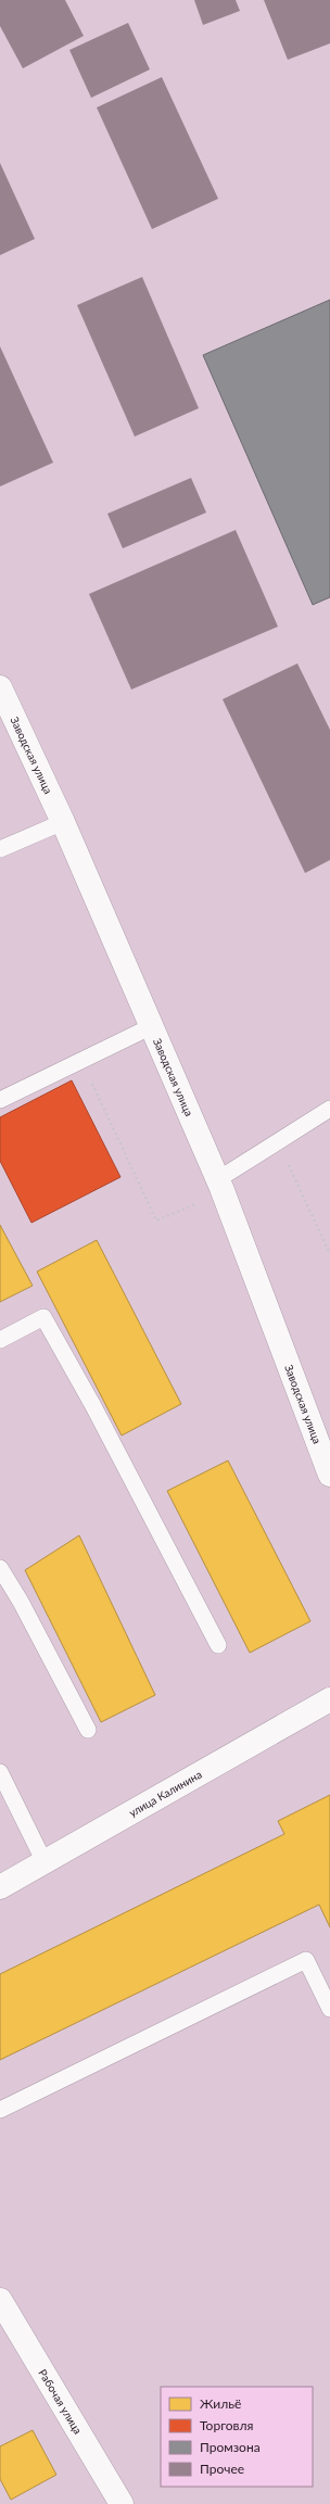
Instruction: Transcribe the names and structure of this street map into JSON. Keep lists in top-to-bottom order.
{
  "streets": {
    "street": ["Заводская улица", "улица Калинина", "Рабочая улица"]
  },
  "legend": [
    "Жильё",
    "Торговля",
    "Промзона",
    "Прочее"
  ]
}
